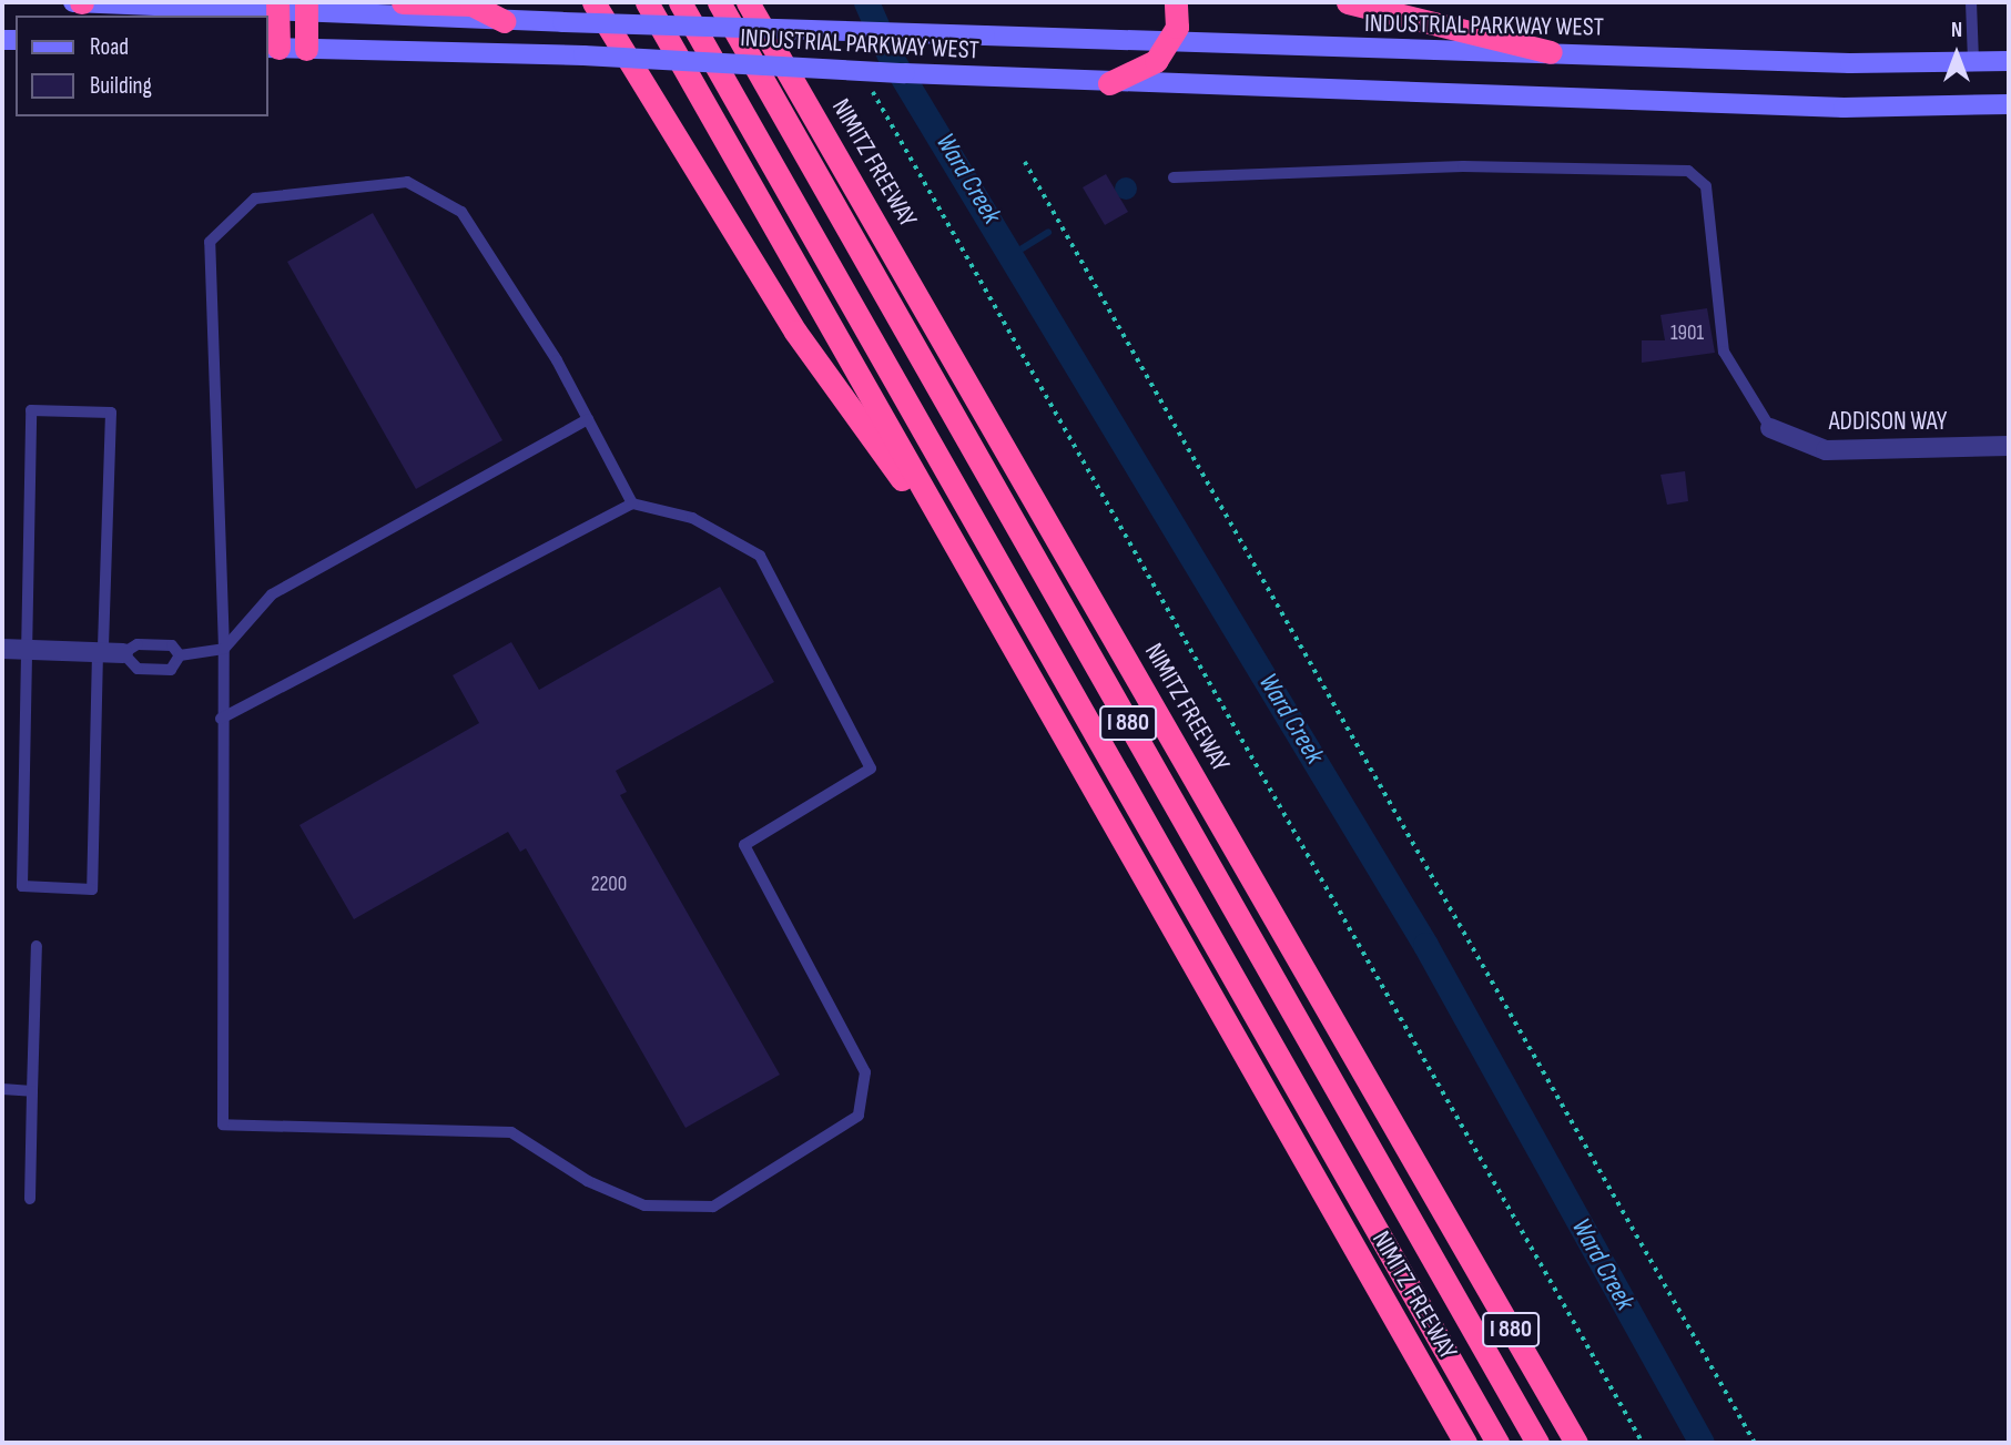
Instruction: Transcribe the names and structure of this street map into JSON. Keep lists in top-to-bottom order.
{
  "streets": {
    "highway": ["NIMITZ FREEWAY", "I 880"],
    "main road": ["INDUSTRIAL PARKWAY WEST"],
    "street": ["ADDISON WAY"]
  },
  "water": ["Ward Creek"],
  "house_numbers": ["1901", "2200"],
  "legend": ["Road", "Building"],
  "north": "top"
}
